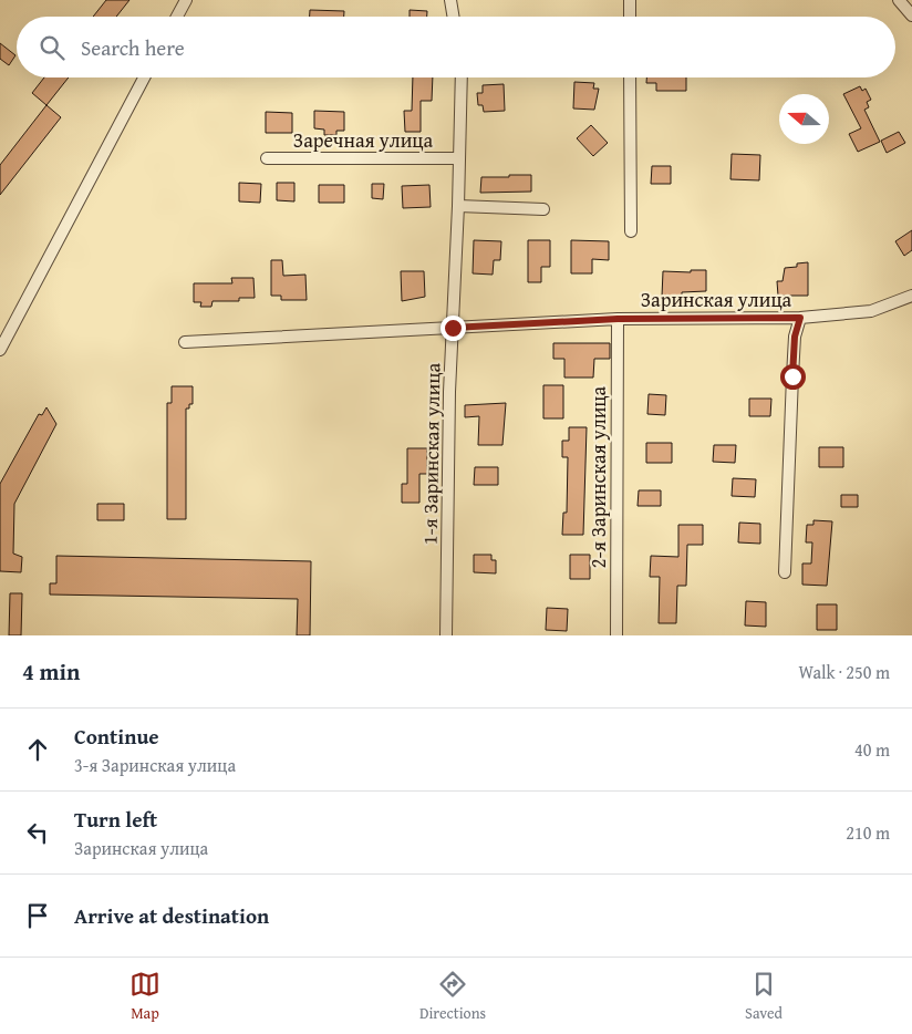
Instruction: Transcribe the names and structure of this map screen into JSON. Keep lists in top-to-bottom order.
{
  "streets": {
    "street": [
      "Заречная улица",
      "Заринская улица",
      "1-я Заринская улица",
      "2-я Заринская улица"
    ]
  },
  "crossings": [
    ["Заречная улица", "1-я Заринская улица"],
    ["Заринская улица", "1-я Заринская улица"],
    ["Заринская улица", "2-я Заринская улица"]
  ],
  "north": "left",
  "page": {
    "search": "Search here",
    "heading": ["4 min", "Walk · 250 m"],
    "list": [
      ["Continue", "3-я Заринская улица", "40 m"],
      ["Turn left", "Заринская улица", "210 m"],
      "Arrive at destination"
    ],
    "nav": ["Map", "Directions", "Saved"]
  }
}
